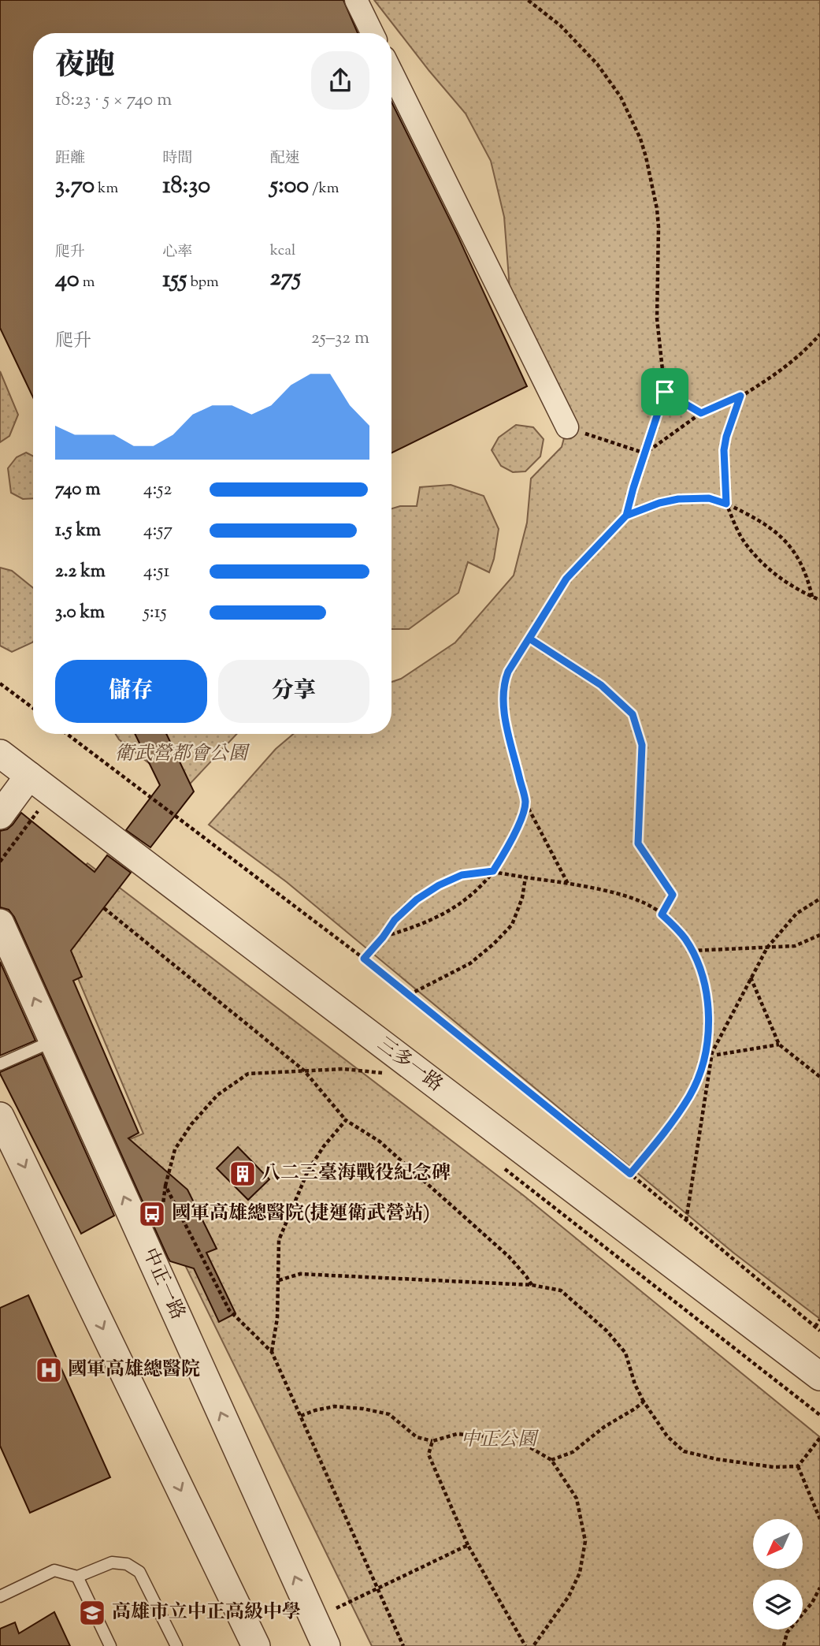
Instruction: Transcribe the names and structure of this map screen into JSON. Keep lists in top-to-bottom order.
{
  "streets": {
    "street": ["三多一路", "中正一路"]
  },
  "parks": ["衛武營都會公園", "中正公園"],
  "places": {
    "building": ["八二三臺海戰役紀念碑"],
    "bus stop": ["國軍高雄總醫院(捷運衛武營站)"],
    "hospital": ["國軍高雄總醫院"],
    "school or university": ["高雄市立中正高級中學"]
  },
  "north": "bottom left",
  "page": {
    "heading": ["夜跑", "18:23 · 5 × 740 m"],
    "stats": [
      ["距離", "3.70 km"],
      ["時間", "18:30"],
      ["配速", "5:00 /km"],
      ["爬升", "40 m"],
      ["心率", "155 bpm"],
      ["kcal", "275"]
    ],
    "chart": ["爬升", "25–32 m"],
    "list": [
      {
        "name": "740 m",
        "note": "4:52"
      },
      {
        "name": "1.5 km",
        "note": "4:57"
      },
      {
        "name": "2.2 km",
        "note": "4:51"
      },
      {
        "name": "3.0 km",
        "note": "5:15"
      }
    ],
    "buttons": ["儲存", "分享"]
  }
}
